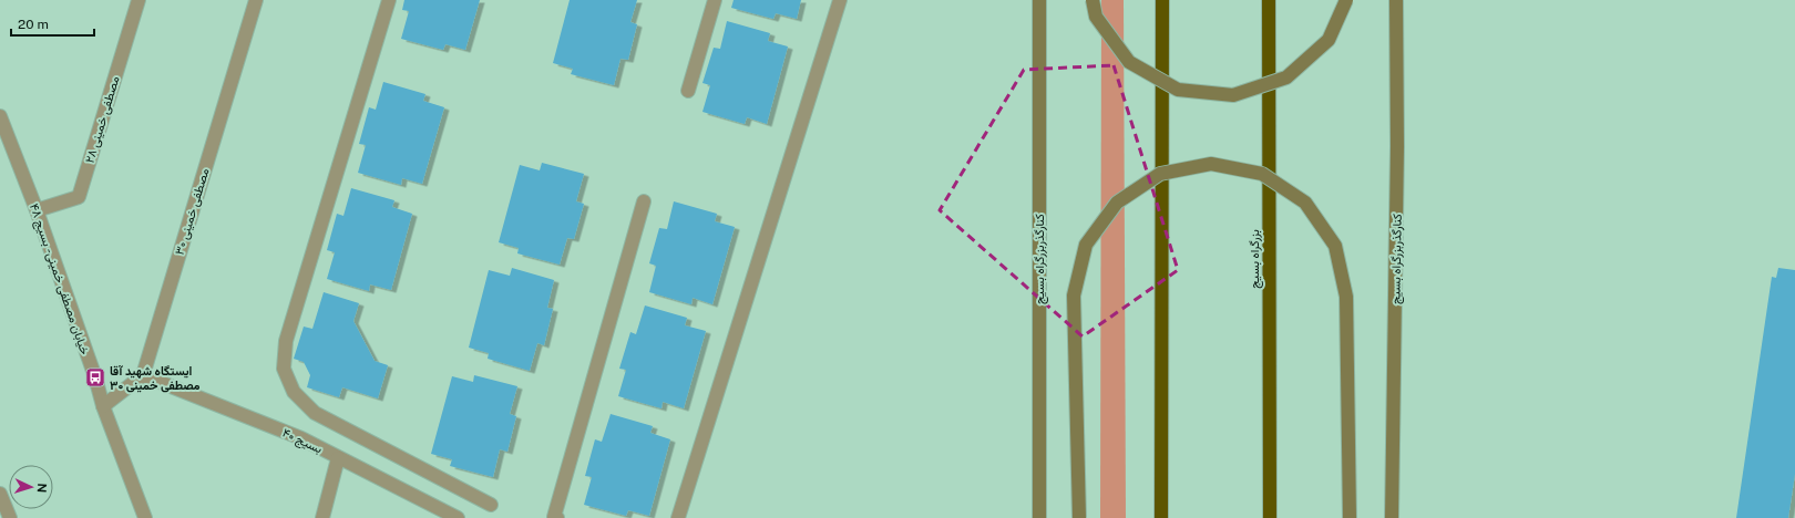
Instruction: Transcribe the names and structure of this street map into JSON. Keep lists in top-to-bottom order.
{
  "streets": {
    "highway": ["بزرگراه بسیج"],
    "main road": ["کنارگذربزرگراه بسیج"],
    "street": [
      "مصطفی خمینی ۲۸",
      "مصطفی خمینی ۳۰",
      "خیابان مصطفی خمینی - بسیج ۴۸",
      "بسیج ۴۰"
    ]
  },
  "crossings": [
    ["مصطفی خمینی ۲۸", "خیابان مصطفی خمینی - بسیج ۴۸"],
    ["مصطفی خمینی ۳۰", "بسیج ۴۰"]
  ],
  "places": {
    "bus stop": ["ایستگاه شهید آقا مصطفی خمینی ۳۰"]
  },
  "scale_bar": "20 m",
  "north": "right"
}
